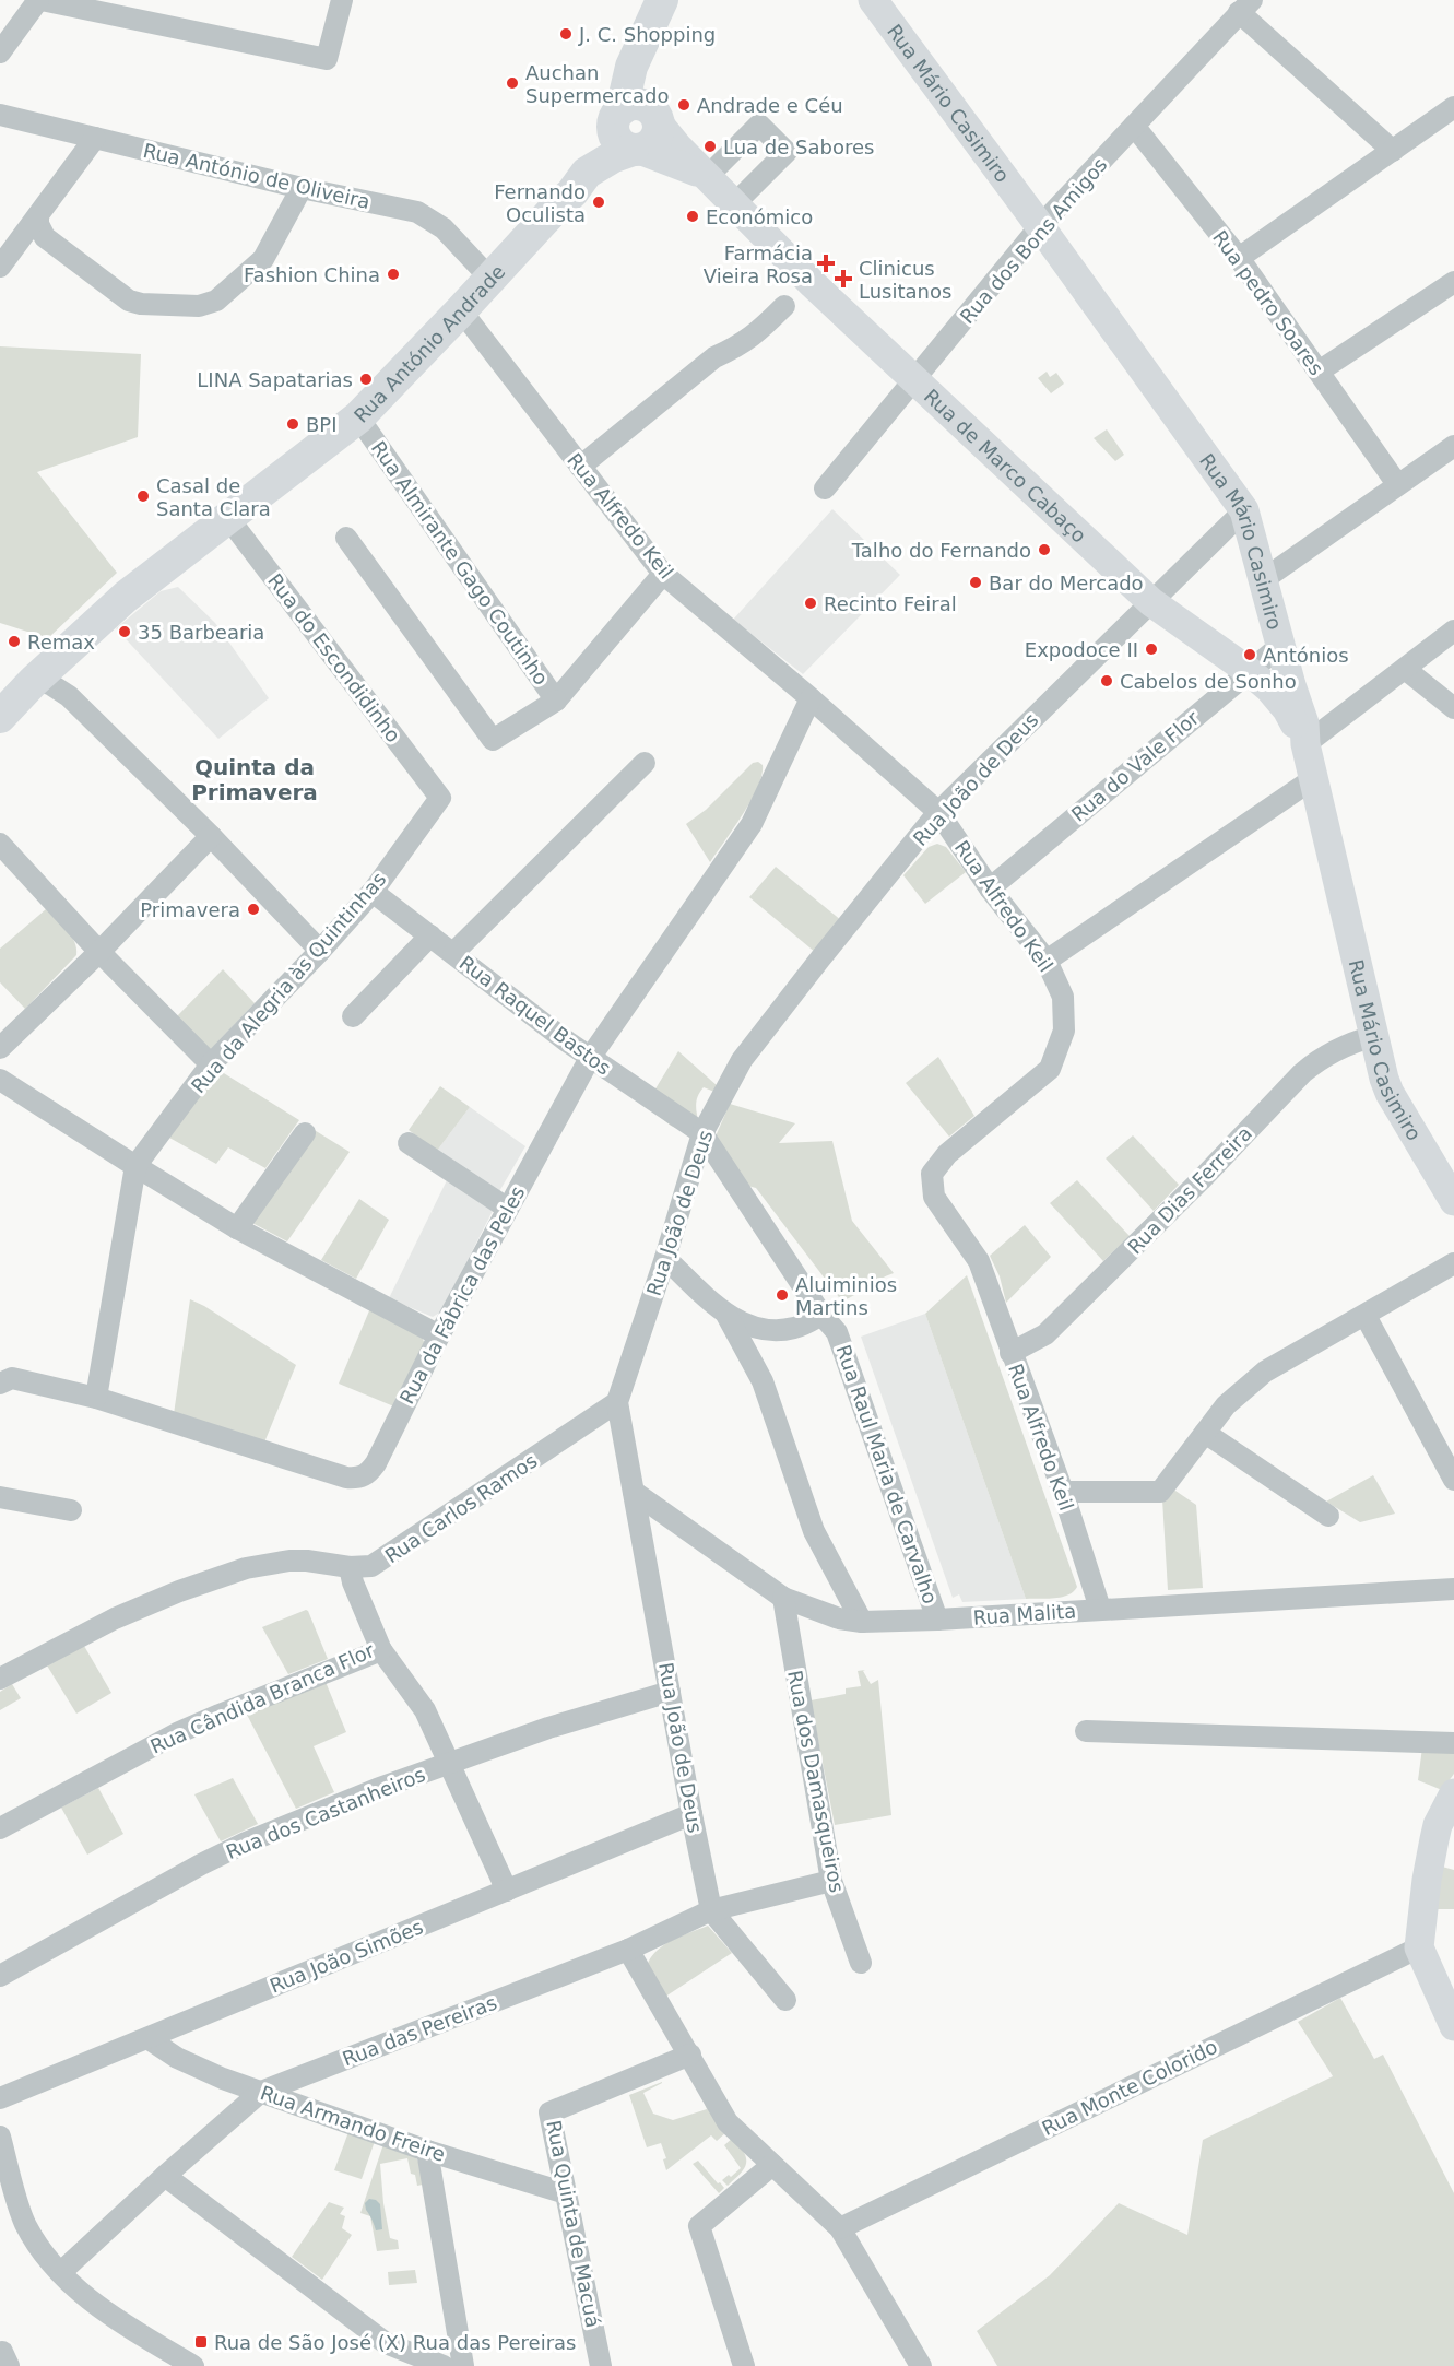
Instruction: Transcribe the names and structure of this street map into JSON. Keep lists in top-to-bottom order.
{
  "streets": {
    "main road": ["Rua António Andrade"],
    "street": [
      "Rua Mário Casimiro",
      "Rua António de Oliveira",
      "Rua dos Bons Amigos",
      "Rua pedro Soares",
      "Rua de Marco Cabaço",
      "Rua Alfredo Keil",
      "Rua Almirante Gago Coutinho",
      "Rua do Escondidinho",
      "Rua do Vale Flor",
      "Rua João de Deus",
      "Rua da Alegria às Quintinhas",
      "Rua Raquel Bastos",
      "Rua Dias Ferreira",
      "Rua da Fábrica das Peles",
      "Rua Raul Maria de Carvalho",
      "Rua Carlos Ramos",
      "Rua Malita",
      "Rua Cândida Branca Flor",
      "Rua dos Damasqueiros",
      "Rua dos Castanheiros",
      "Rua João Simões",
      "Rua das Pereiras",
      "Rua Monte Colorido",
      "Rua Armando Freire",
      "Rua Quinta de Macuá"
    ]
  },
  "crossings": [
    ["Rua Mário Casimiro", "Rua dos Bons Amigos"],
    ["Rua Mário Casimiro", "Rua de Marco Cabaço"],
    ["Rua Mário Casimiro", "Rua do Vale Flor"],
    ["Rua Mário Casimiro", "Rua João de Deus"],
    ["Rua Mário Casimiro", "Rua Dias Ferreira"],
    ["Rua António de Oliveira", "Rua António Andrade"],
    ["Rua dos Bons Amigos", "Rua pedro Soares"],
    ["Rua dos Bons Amigos", "Rua de Marco Cabaço"],
    ["Rua António Andrade", "Rua de Marco Cabaço"],
    ["Rua António Andrade", "Rua Alfredo Keil"],
    ["Rua António Andrade", "Rua Almirante Gago Coutinho"],
    ["Rua António Andrade", "Rua do Escondidinho"],
    ["Rua de Marco Cabaço", "Rua do Vale Flor"],
    ["Rua de Marco Cabaço", "Rua João de Deus"],
    ["Rua Alfredo Keil", "Rua Almirante Gago Coutinho"],
    ["Rua Alfredo Keil", "Rua do Vale Flor"],
    ["Rua Alfredo Keil", "Rua João de Deus"],
    ["Rua Alfredo Keil", "Rua Dias Ferreira"],
    ["Rua Alfredo Keil", "Rua da Fábrica das Peles"],
    ["Rua Alfredo Keil", "Rua Malita"],
    ["Rua do Escondidinho", "Rua da Alegria às Quintinhas"],
    ["Rua João de Deus", "Rua Raquel Bastos"],
    ["Rua João de Deus", "Rua Raul Maria de Carvalho"],
    ["Rua João de Deus", "Rua Carlos Ramos"],
    ["Rua João de Deus", "Rua Malita"],
    ["Rua João de Deus", "Rua dos Castanheiros"],
    ["Rua João de Deus", "Rua João Simões"],
    ["Rua João de Deus", "Rua das Pereiras"],
    ["Rua da Alegria às Quintinhas", "Rua Raquel Bastos"],
    ["Rua da Alegria às Quintinhas", "Rua da Fábrica das Peles"],
    ["Rua Raquel Bastos", "Rua da Fábrica das Peles"],
    ["Rua Raquel Bastos", "Rua Raul Maria de Carvalho"],
    ["Rua Raul Maria de Carvalho", "Rua Malita"],
    ["Rua Carlos Ramos", "Rua Cândida Branca Flor"],
    ["Rua Malita", "Rua dos Damasqueiros"],
    ["Rua dos Damasqueiros", "Rua das Pereiras"],
    ["Rua João Simões", "Rua Armando Freire"],
    ["Rua das Pereiras", "Rua Armando Freire"],
    ["Rua Armando Freire", "Rua Quinta de Macuá"]
  ],
  "districts": ["Quinta da Primavera"],
  "places": {
    "other": [
      "J. C. Shopping",
      "Auchan Supermercado",
      "Andrade e Céu",
      "Lua de Sabores",
      "Fernando Oculista",
      "Económico",
      "Fashion China",
      "LINA Sapatarias",
      "BPI",
      "Casal de Santa Clara",
      "Talho do Fernando",
      "Bar do Mercado",
      "Recinto Feiral",
      "35 Barbearia",
      "Remax",
      "Expodoce II",
      "Antónios",
      "Cabelos de Sonho",
      "Primavera",
      "Aluiminios Martins"
    ],
    "health": ["Farmácia Vieira Rosa", "Clinicus Lusitanos"],
    "transit": ["Rua de São José (X) Rua das Pereiras"]
  }
}
